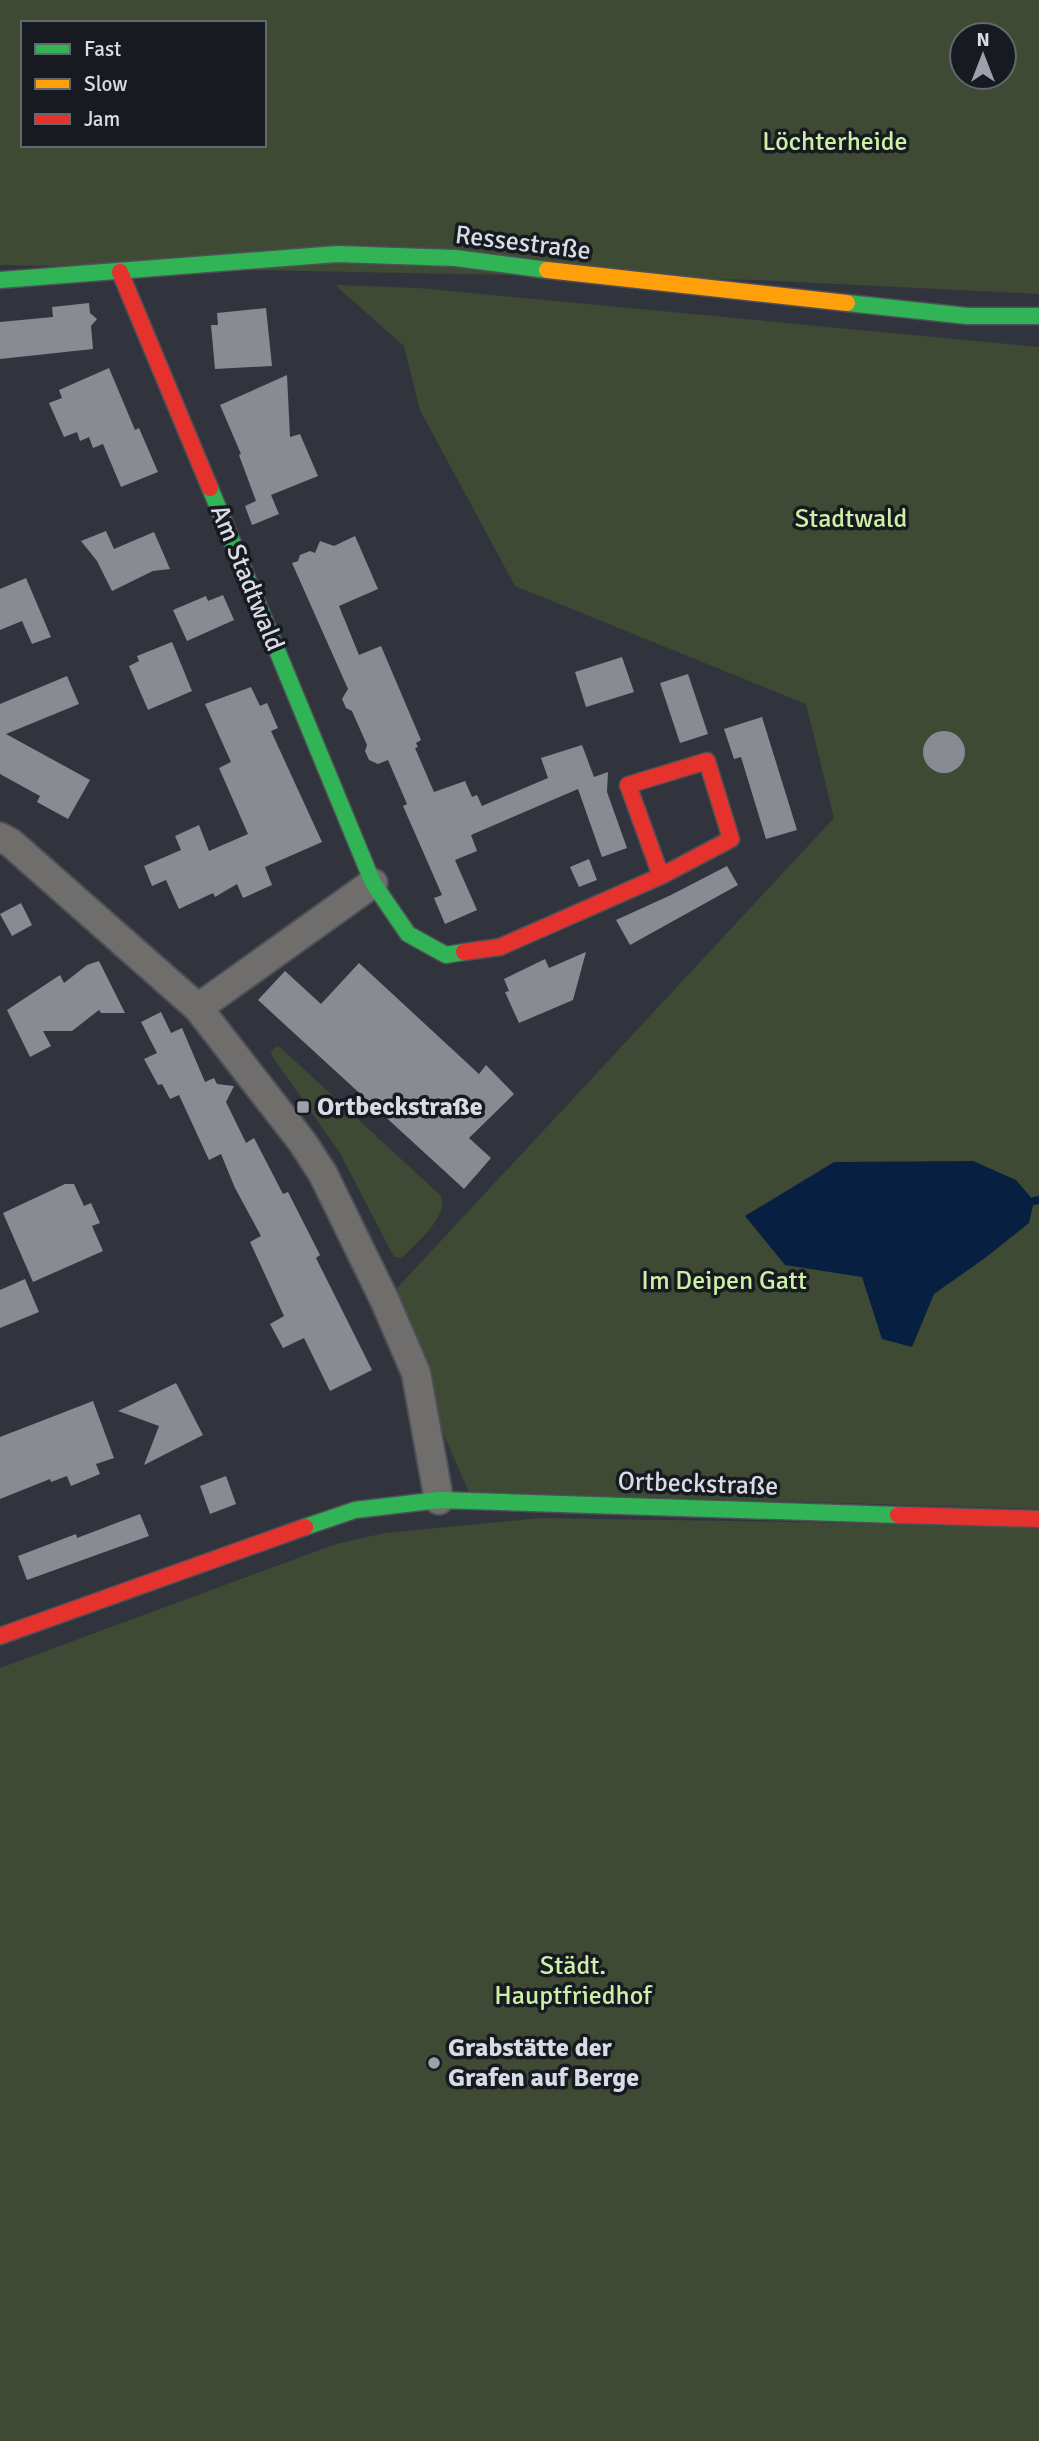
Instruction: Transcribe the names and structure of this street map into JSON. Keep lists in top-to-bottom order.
{
  "streets": {
    "street": ["Ressestraße", "Am Stadtwald", "Ortbeckstraße"]
  },
  "crossings": [
    ["Ressestraße", "Am Stadtwald"]
  ],
  "parks": [
    "Löchterheide",
    "Stadtwald",
    "Im Deipen Gatt",
    "Städt. Hauptfriedhof"
  ],
  "places": {
    "transit": ["Ortbeckstraße"],
    "other": ["Grabstätte der Grafen auf Berge"]
  },
  "legend": ["Fast", "Slow", "Jam"],
  "north": "top"
}
